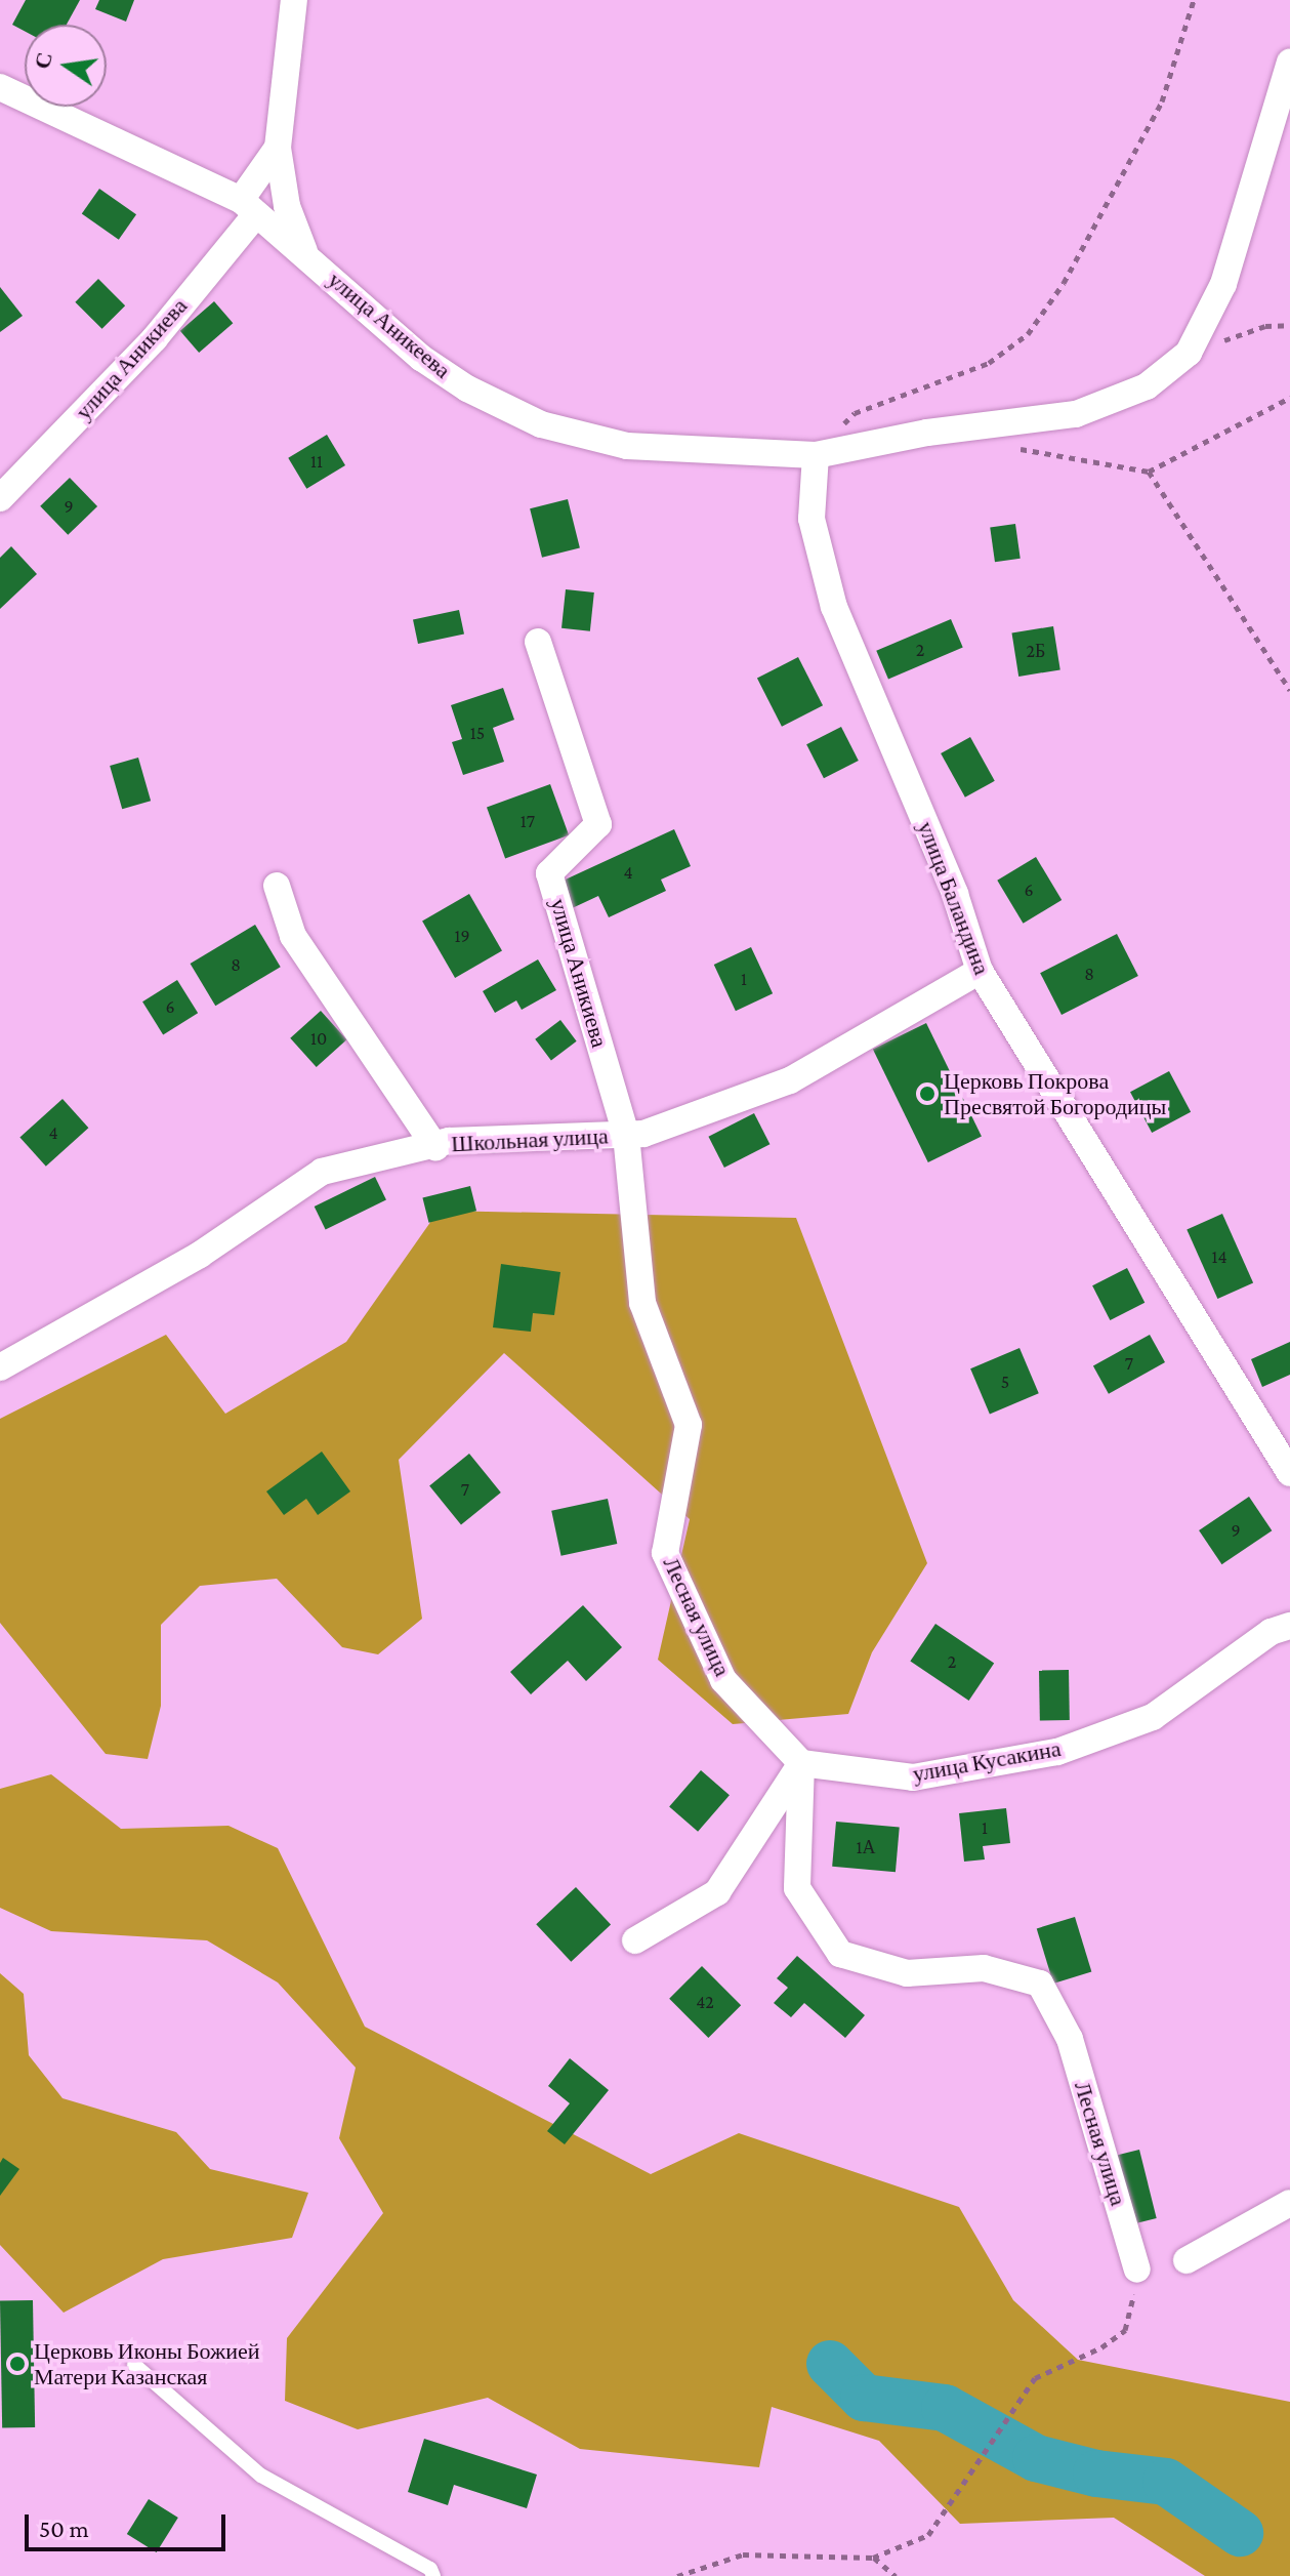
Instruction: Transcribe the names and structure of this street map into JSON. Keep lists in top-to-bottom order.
{
  "streets": {
    "street": [
      "улица Аникеева",
      "улица Аникиева",
      "улица Баландина",
      "Школьная улица",
      "Лесная улица",
      "улица Кусакина"
    ]
  },
  "crossings": [
    ["улица Аникеева", "улица Аникиева"],
    ["улица Аникеева", "улица Баландина"],
    ["улица Аникиева", "Школьная улица"],
    ["улица Аникиева", "Лесная улица"],
    ["улица Баландина", "Школьная улица"],
    ["Школьная улица", "Лесная улица"],
    ["Лесная улица", "улица Кусакина"]
  ],
  "places": ["Церковь Покрова Пресвятой Богородицы", "Церковь Иконы Божией Матери Казанская"],
  "house_numbers": [
    "11",
    "9",
    "2",
    "2Б",
    "15",
    "17",
    "4",
    "6",
    "19",
    "8",
    "8",
    "1",
    "6",
    "10",
    "4",
    "14",
    "7",
    "5",
    "7",
    "9",
    "2",
    "1",
    "1А",
    "42"
  ],
  "scale_bar": "50 m",
  "north": "left"
}
